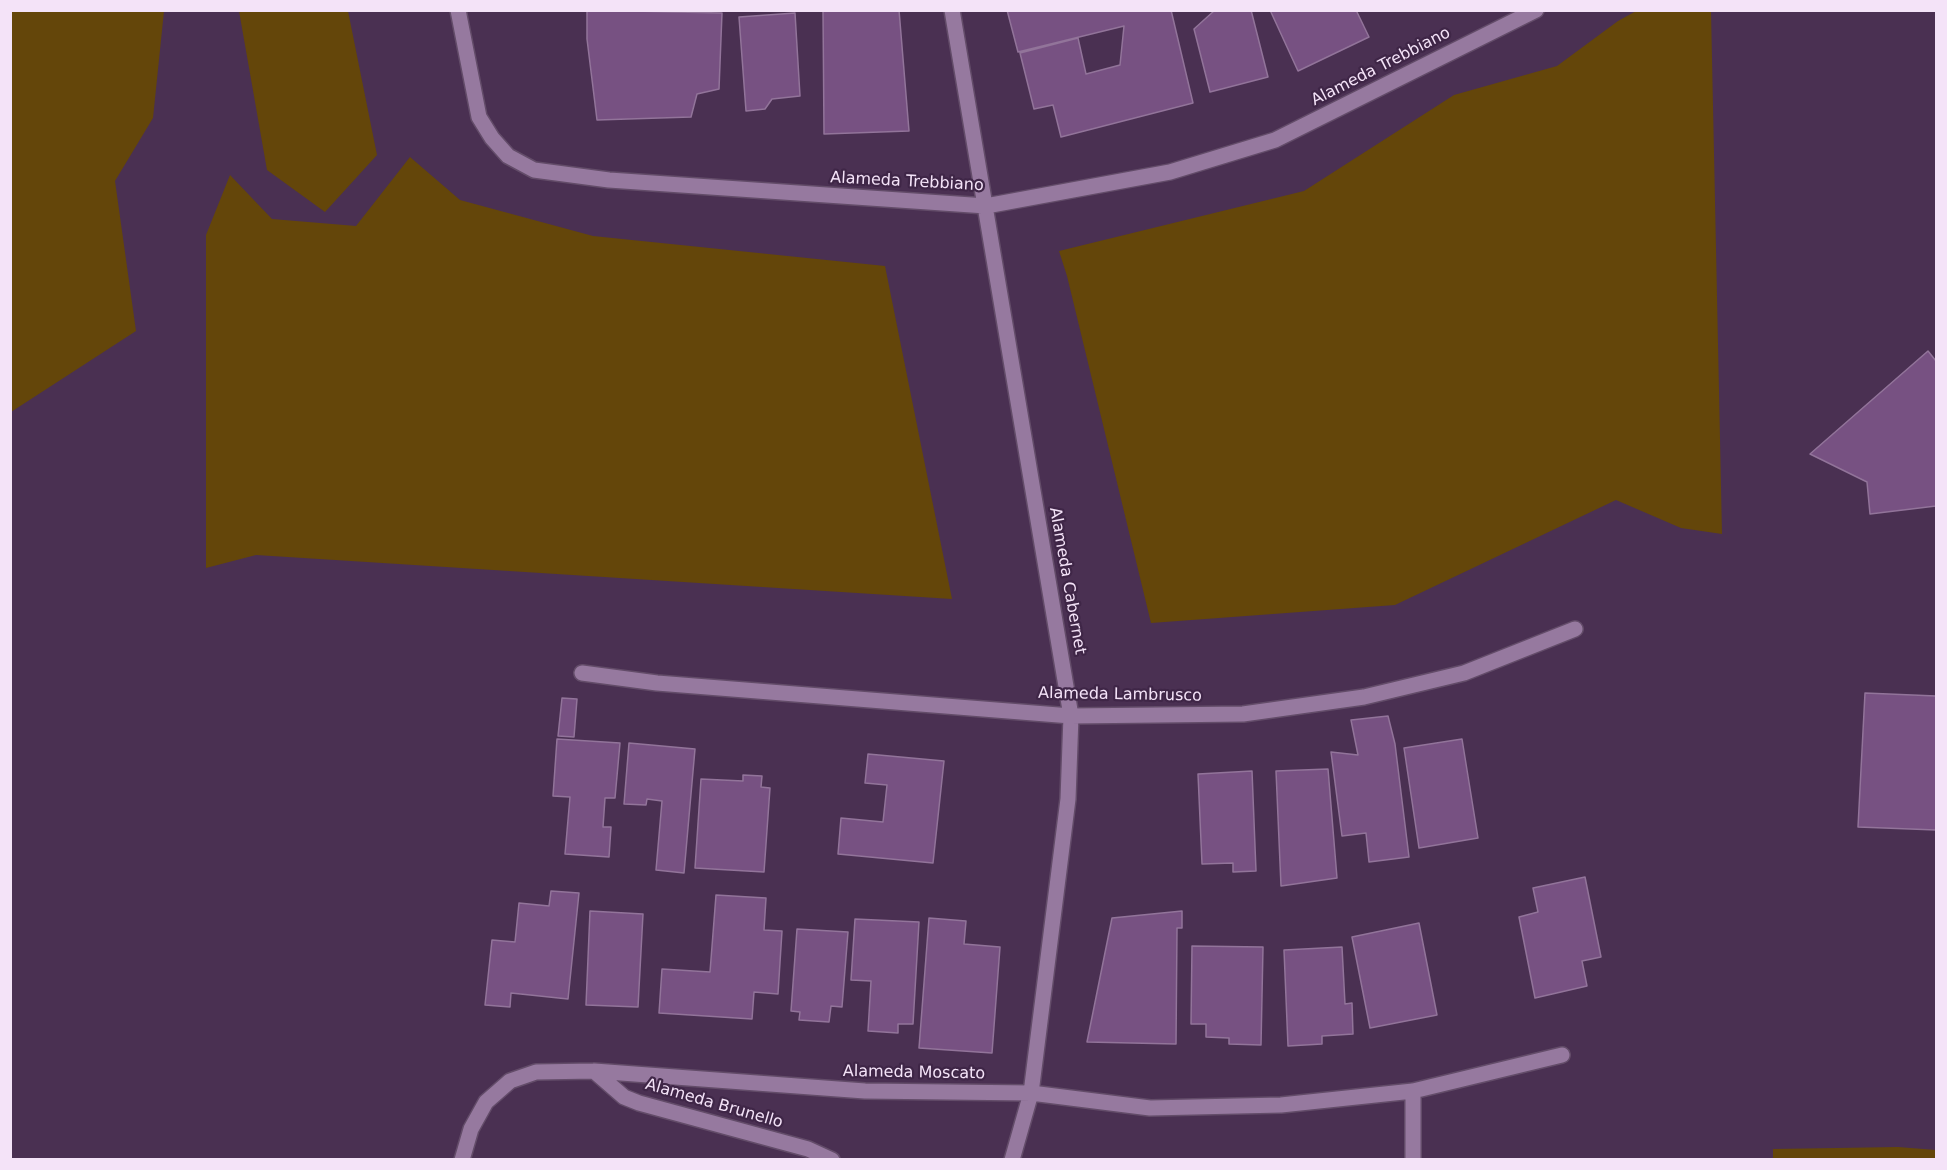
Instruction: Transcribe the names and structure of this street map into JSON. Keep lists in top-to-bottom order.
{
  "streets": {
    "street": [
      "Alameda Trebbiano",
      "Alameda Cabernet",
      "Alameda Lambrusco",
      "Alameda Moscato",
      "Alameda Brunello"
    ]
  },
  "crossings": [
    ["Alameda Trebbiano", "Alameda Cabernet"],
    ["Alameda Cabernet", "Alameda Lambrusco"],
    ["Alameda Cabernet", "Alameda Moscato"],
    ["Alameda Moscato", "Alameda Brunello"]
  ]
}
